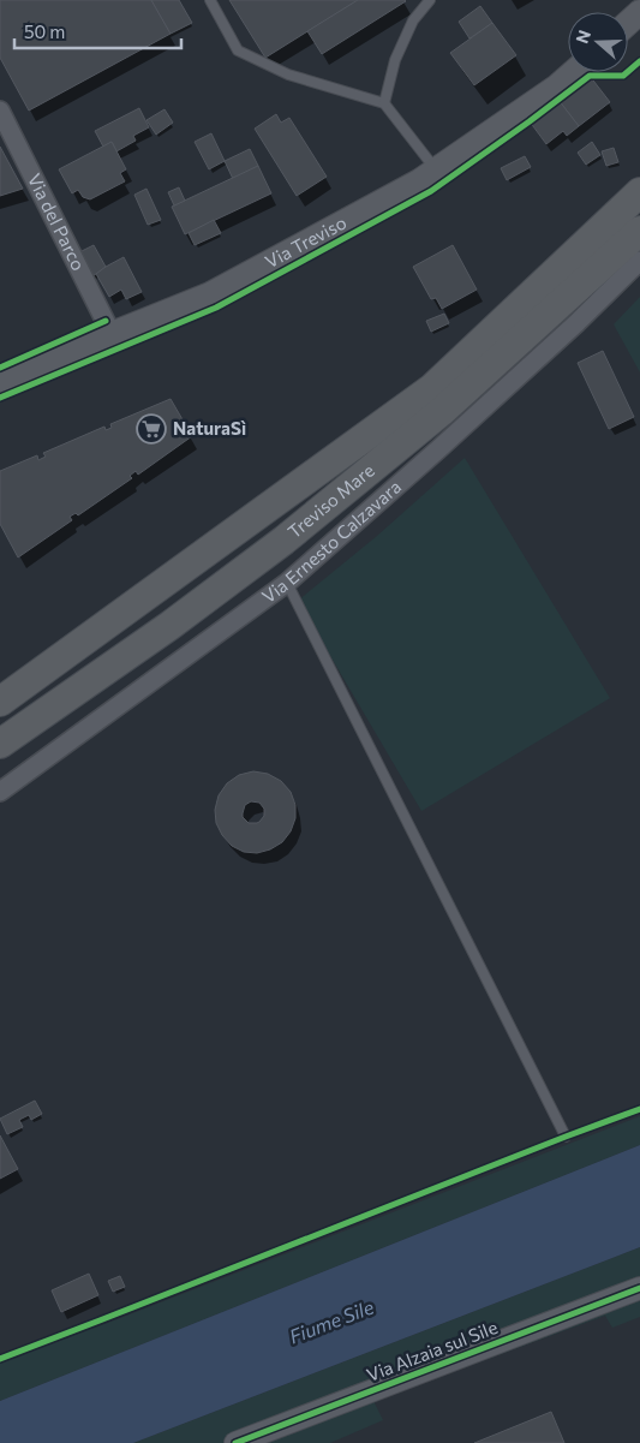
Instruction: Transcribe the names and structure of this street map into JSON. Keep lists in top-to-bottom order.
{
  "streets": {
    "highway": ["Treviso Mare"],
    "main road": ["Via Treviso"],
    "street": ["Via del Parco", "Via Ernesto Calzavara", "Via Alzaia sul Sile"]
  },
  "crossings": [
    ["Via del Parco", "Via Treviso"]
  ],
  "water": ["Fiume Sile"],
  "places": {
    "supermarket": ["NaturaSì"]
  },
  "scale_bar": "50 m",
  "north": "left"
}
